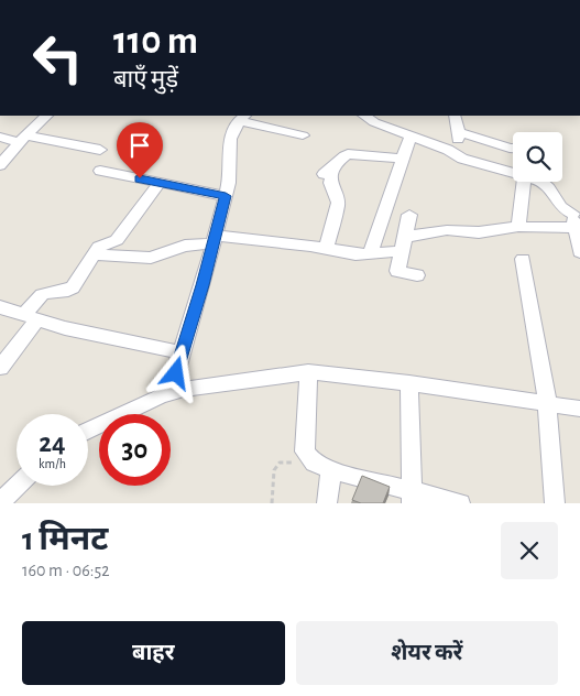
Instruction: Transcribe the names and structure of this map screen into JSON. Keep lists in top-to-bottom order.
{
  "page": {
    "turn": ["110 m", "बाएँ मुड़ें"],
    "speed": "24 km/h",
    "limit": "30",
    "heading": ["1 मिनट", "160 m · 06:52"],
    "buttons": ["बाहर", "शेयर करें"]
  }
}
